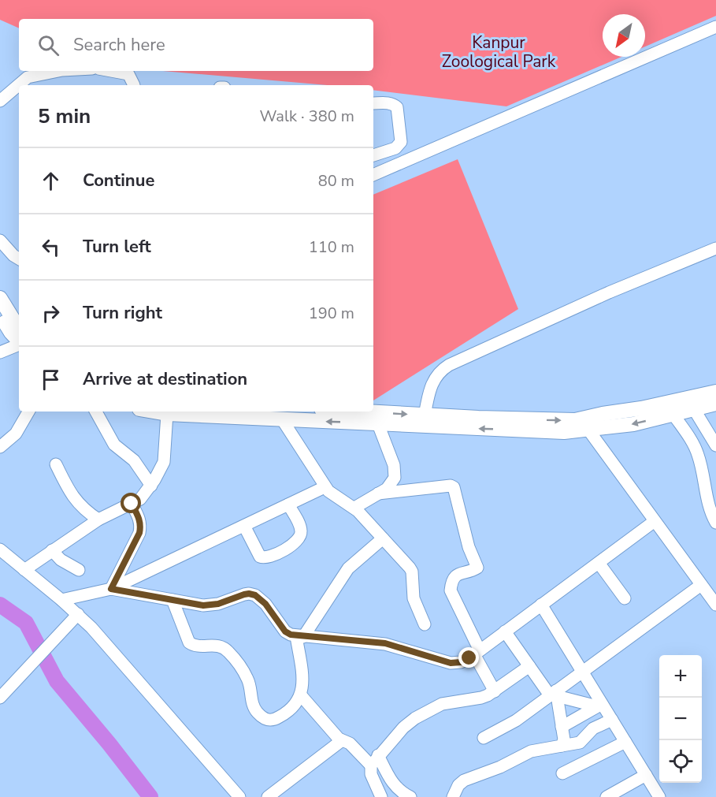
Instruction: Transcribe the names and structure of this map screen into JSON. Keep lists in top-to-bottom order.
{
  "parks": ["Kanpur Zoological Park"],
  "north": "bottom left",
  "page": {
    "search": "Search here",
    "heading": ["5 min", "Walk · 380 m"],
    "list": [
      ["Continue", "80 m"],
      ["Turn left", "110 m"],
      ["Turn right", "190 m"],
      "Arrive at destination"
    ],
    "map_buttons": ["+", "−"]
  }
}
